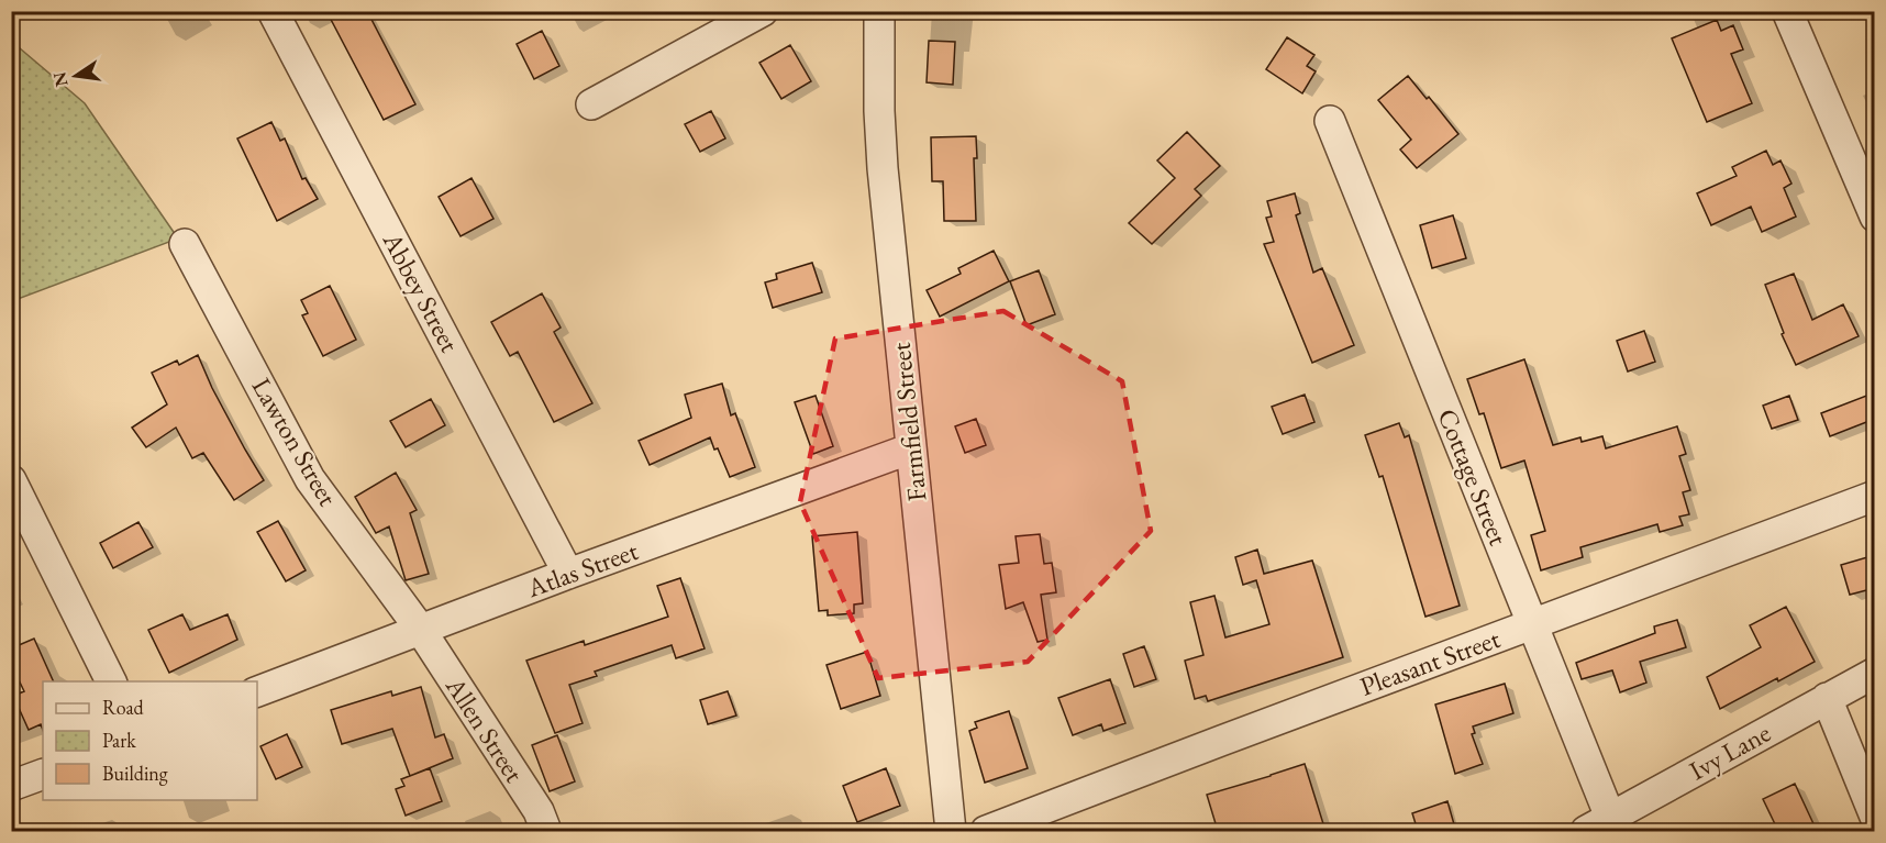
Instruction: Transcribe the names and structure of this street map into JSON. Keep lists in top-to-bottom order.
{
  "streets": {
    "street": [
      "Abbey Street",
      "Farmfield Street",
      "Lawton Street",
      "Cottage Street",
      "Atlas Street",
      "Pleasant Street",
      "Allen Street",
      "Ivy Lane"
    ]
  },
  "crossings": [
    ["Abbey Street", "Atlas Street"],
    ["Farmfield Street", "Atlas Street"],
    ["Lawton Street", "Atlas Street"],
    ["Lawton Street", "Allen Street"],
    ["Cottage Street", "Pleasant Street"],
    ["Cottage Street", "Ivy Lane"],
    ["Atlas Street", "Allen Street"]
  ],
  "legend": ["Road", "Park", "Building"],
  "north": "left"
}
